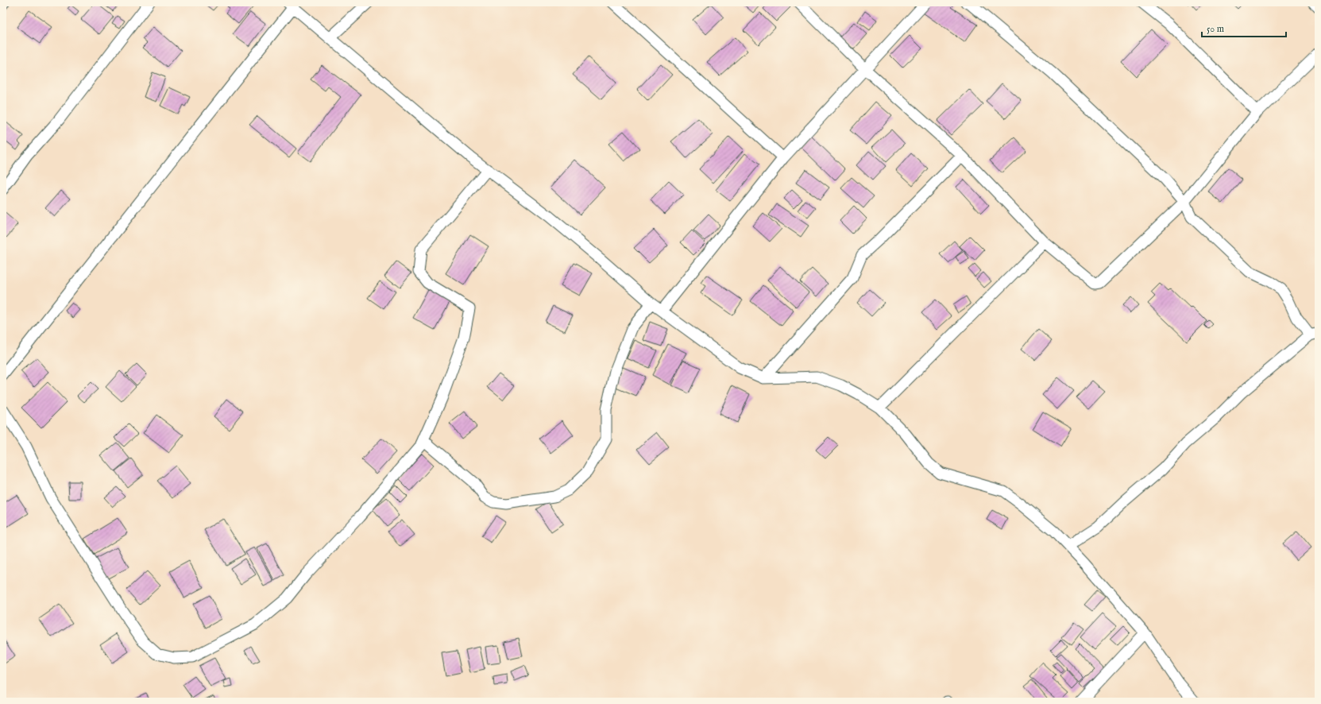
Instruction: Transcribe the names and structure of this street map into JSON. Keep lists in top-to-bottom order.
{
  "scale_bar": "50 m"
}
